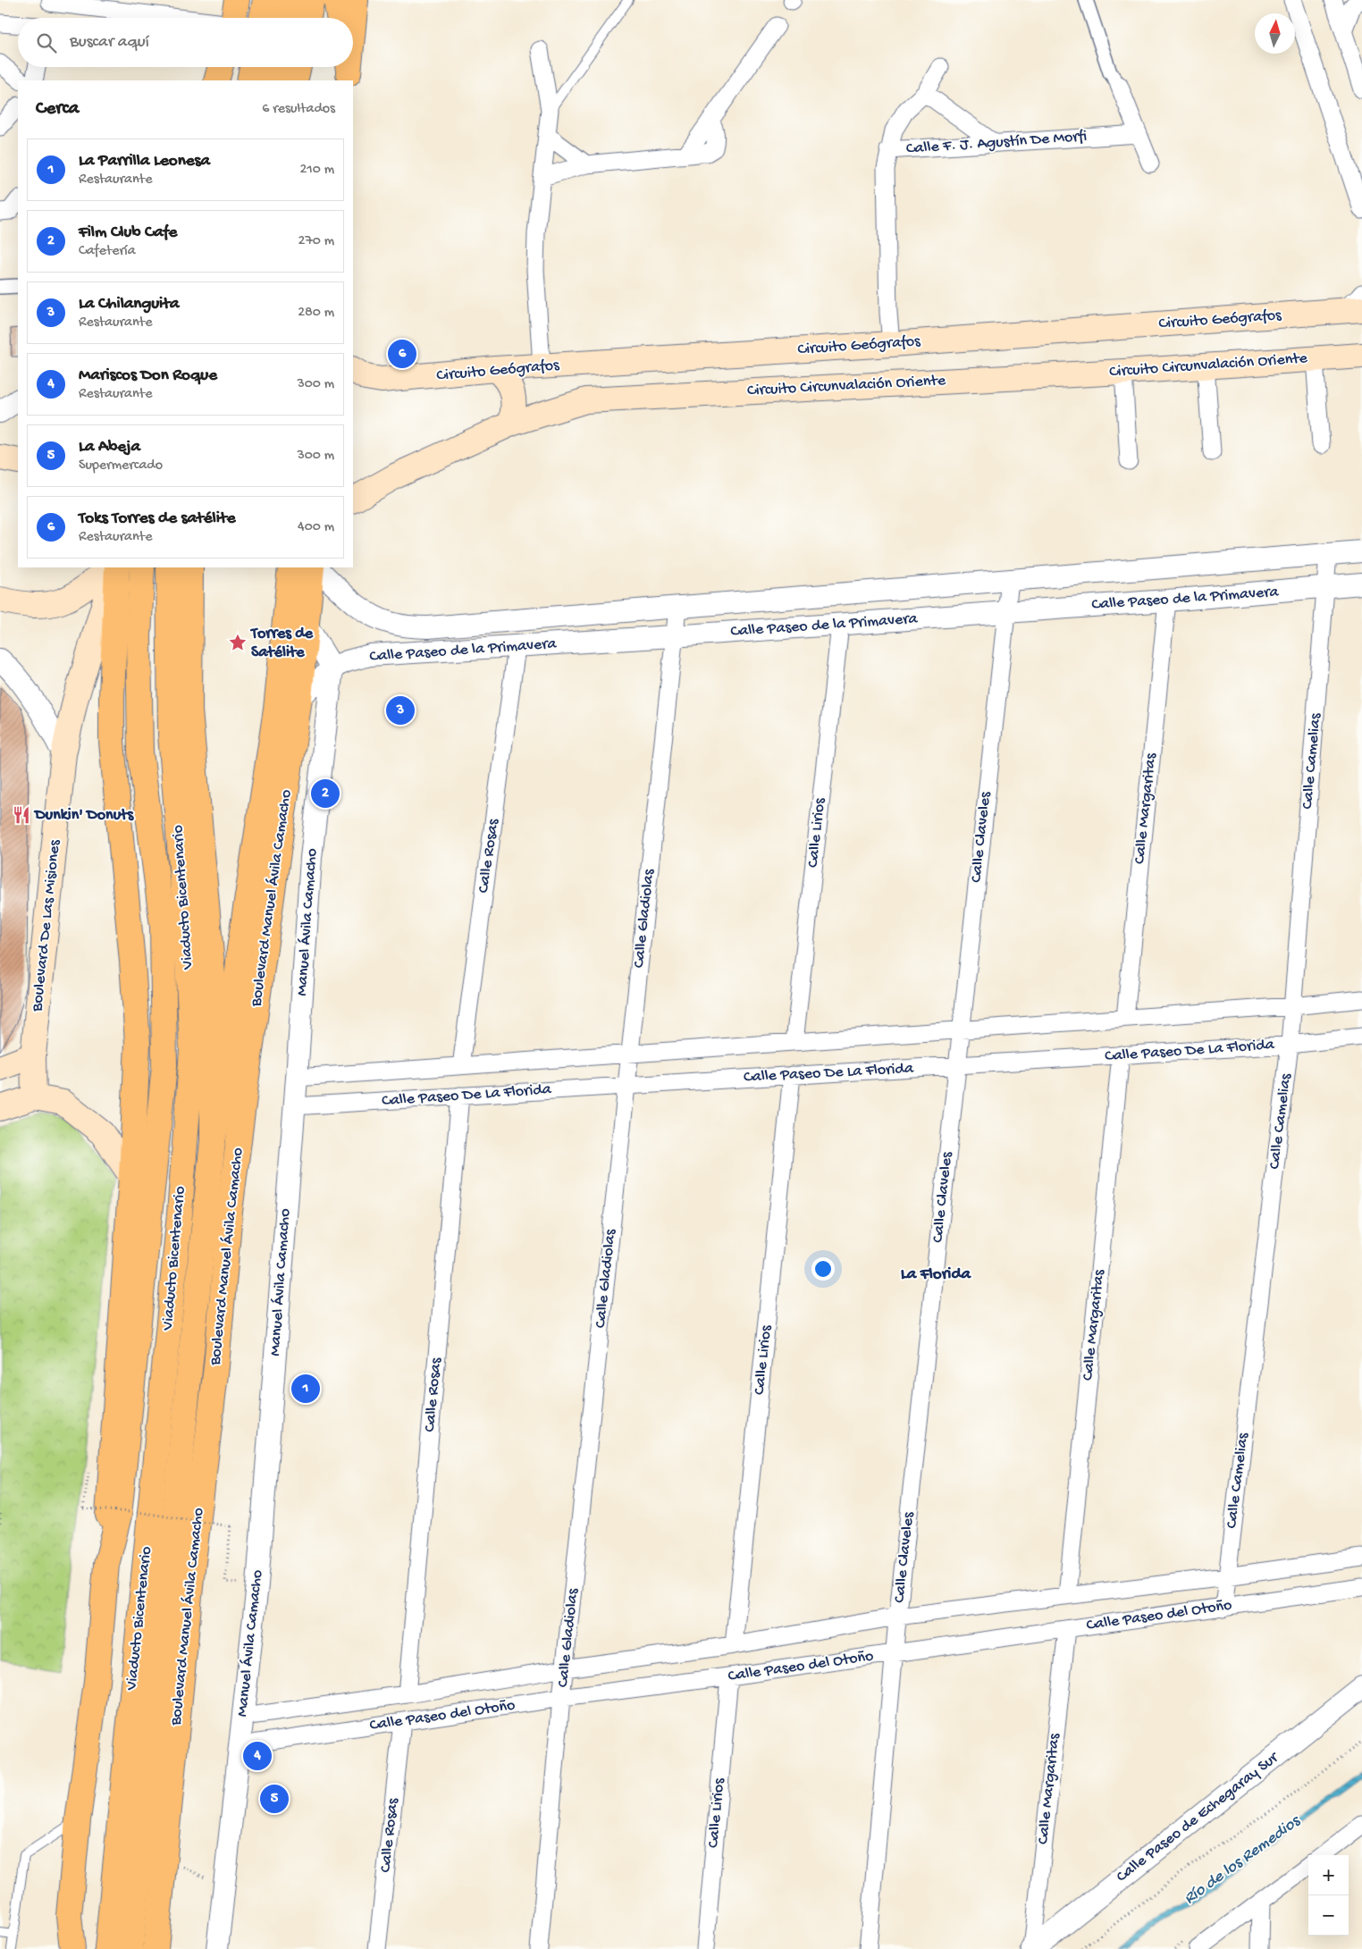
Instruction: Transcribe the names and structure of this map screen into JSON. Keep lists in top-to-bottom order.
{
  "streets": {
    "main road": [
      "Circuito Geógrafos",
      "Circuito Circunvalación Oriente",
      "Viaducto Bicentenario",
      "Boulevard Manuel Ávila Camacho",
      "Boulevard De Las Misiones"
    ],
    "street": [
      "Calle F. J. Agustín De Morfi",
      "Calle Paseo de la Primavera",
      "Calle Camelias",
      "Calle Margaritas",
      "Calle Lirios",
      "Calle Claveles",
      "Calle Rosas",
      "Calle Gladiolas",
      "Manuel Ávila Camacho",
      "Calle Paseo De La Florida",
      "Calle Paseo del Otoño",
      "Calle Paseo de Echegaray Sur"
    ]
  },
  "crossings": [
    ["Calle F. J. Agustín De Morfi", "Circuito Geógrafos"],
    ["Calle Paseo de la Primavera", "Calle Camelias"],
    ["Calle Paseo de la Primavera", "Calle Margaritas"],
    ["Calle Paseo de la Primavera", "Calle Lirios"],
    ["Calle Paseo de la Primavera", "Calle Claveles"],
    ["Calle Paseo de la Primavera", "Calle Rosas"],
    ["Calle Paseo de la Primavera", "Boulevard Manuel Ávila Camacho"],
    ["Calle Paseo de la Primavera", "Calle Gladiolas"],
    ["Calle Paseo de la Primavera", "Manuel Ávila Camacho"],
    ["Calle Camelias", "Calle Paseo De La Florida"],
    ["Calle Camelias", "Calle Paseo del Otoño"],
    ["Calle Margaritas", "Calle Paseo De La Florida"],
    ["Calle Margaritas", "Calle Paseo del Otoño"],
    ["Calle Margaritas", "Calle Paseo de Echegaray Sur"],
    ["Calle Lirios", "Calle Paseo De La Florida"],
    ["Calle Lirios", "Calle Paseo del Otoño"],
    ["Calle Claveles", "Calle Paseo De La Florida"],
    ["Calle Claveles", "Calle Paseo del Otoño"],
    ["Calle Rosas", "Calle Paseo De La Florida"],
    ["Calle Rosas", "Calle Paseo del Otoño"],
    ["Calle Gladiolas", "Calle Paseo De La Florida"],
    ["Calle Gladiolas", "Calle Paseo del Otoño"],
    ["Manuel Ávila Camacho", "Calle Paseo De La Florida"],
    ["Manuel Ávila Camacho", "Calle Paseo del Otoño"]
  ],
  "districts": ["La Florida"],
  "water": ["Río de los Remedios"],
  "places": {
    "place": ["Torres de Satélite"],
    "restaurant": ["Dunkin' Donuts"]
  },
  "north": "top",
  "page": {
    "search": "Buscar aquí",
    "heading": ["Cerca", "6 resultados"],
    "list": [
      {
        "mark": "1",
        "name": "La Parrilla Leonesa",
        "note": "Restaurante",
        "value": "210 m"
      },
      {
        "mark": "2",
        "name": "Film Club Cafe",
        "note": "Cafetería",
        "value": "270 m"
      },
      {
        "mark": "3",
        "name": "La Chilanguita",
        "note": "Restaurante",
        "value": "280 m"
      },
      {
        "mark": "4",
        "name": "Mariscos Don Roque",
        "note": "Restaurante",
        "value": "300 m"
      },
      {
        "mark": "5",
        "name": "La Abeja",
        "note": "Supermercado",
        "value": "300 m"
      },
      {
        "mark": "6",
        "name": "Toks Torres de satélite",
        "note": "Restaurante",
        "value": "400 m"
      }
    ],
    "pins": [
      "6",
      "3",
      "2",
      "1",
      "4",
      "5"
    ],
    "map_buttons": ["+", "−"]
  }
}
